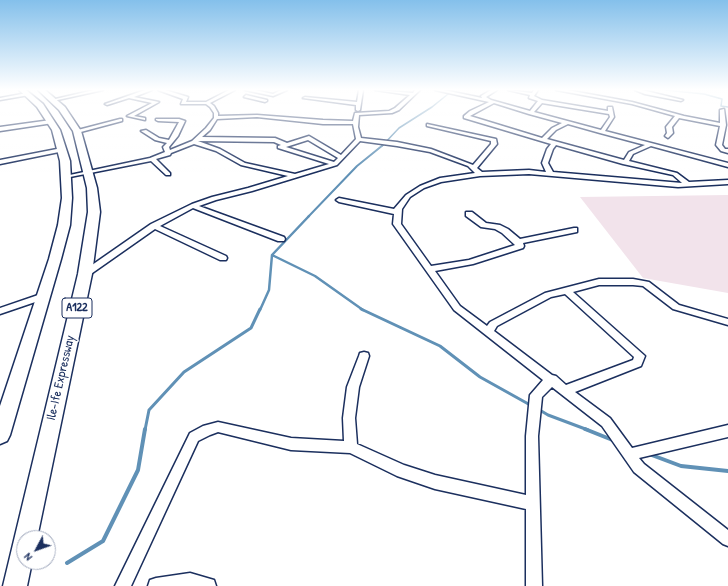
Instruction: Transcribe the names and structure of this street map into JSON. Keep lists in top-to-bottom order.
{
  "streets": {
    "highway": ["A122", "Ile-Ife Expressway"]
  },
  "north": "bottom left"
}
